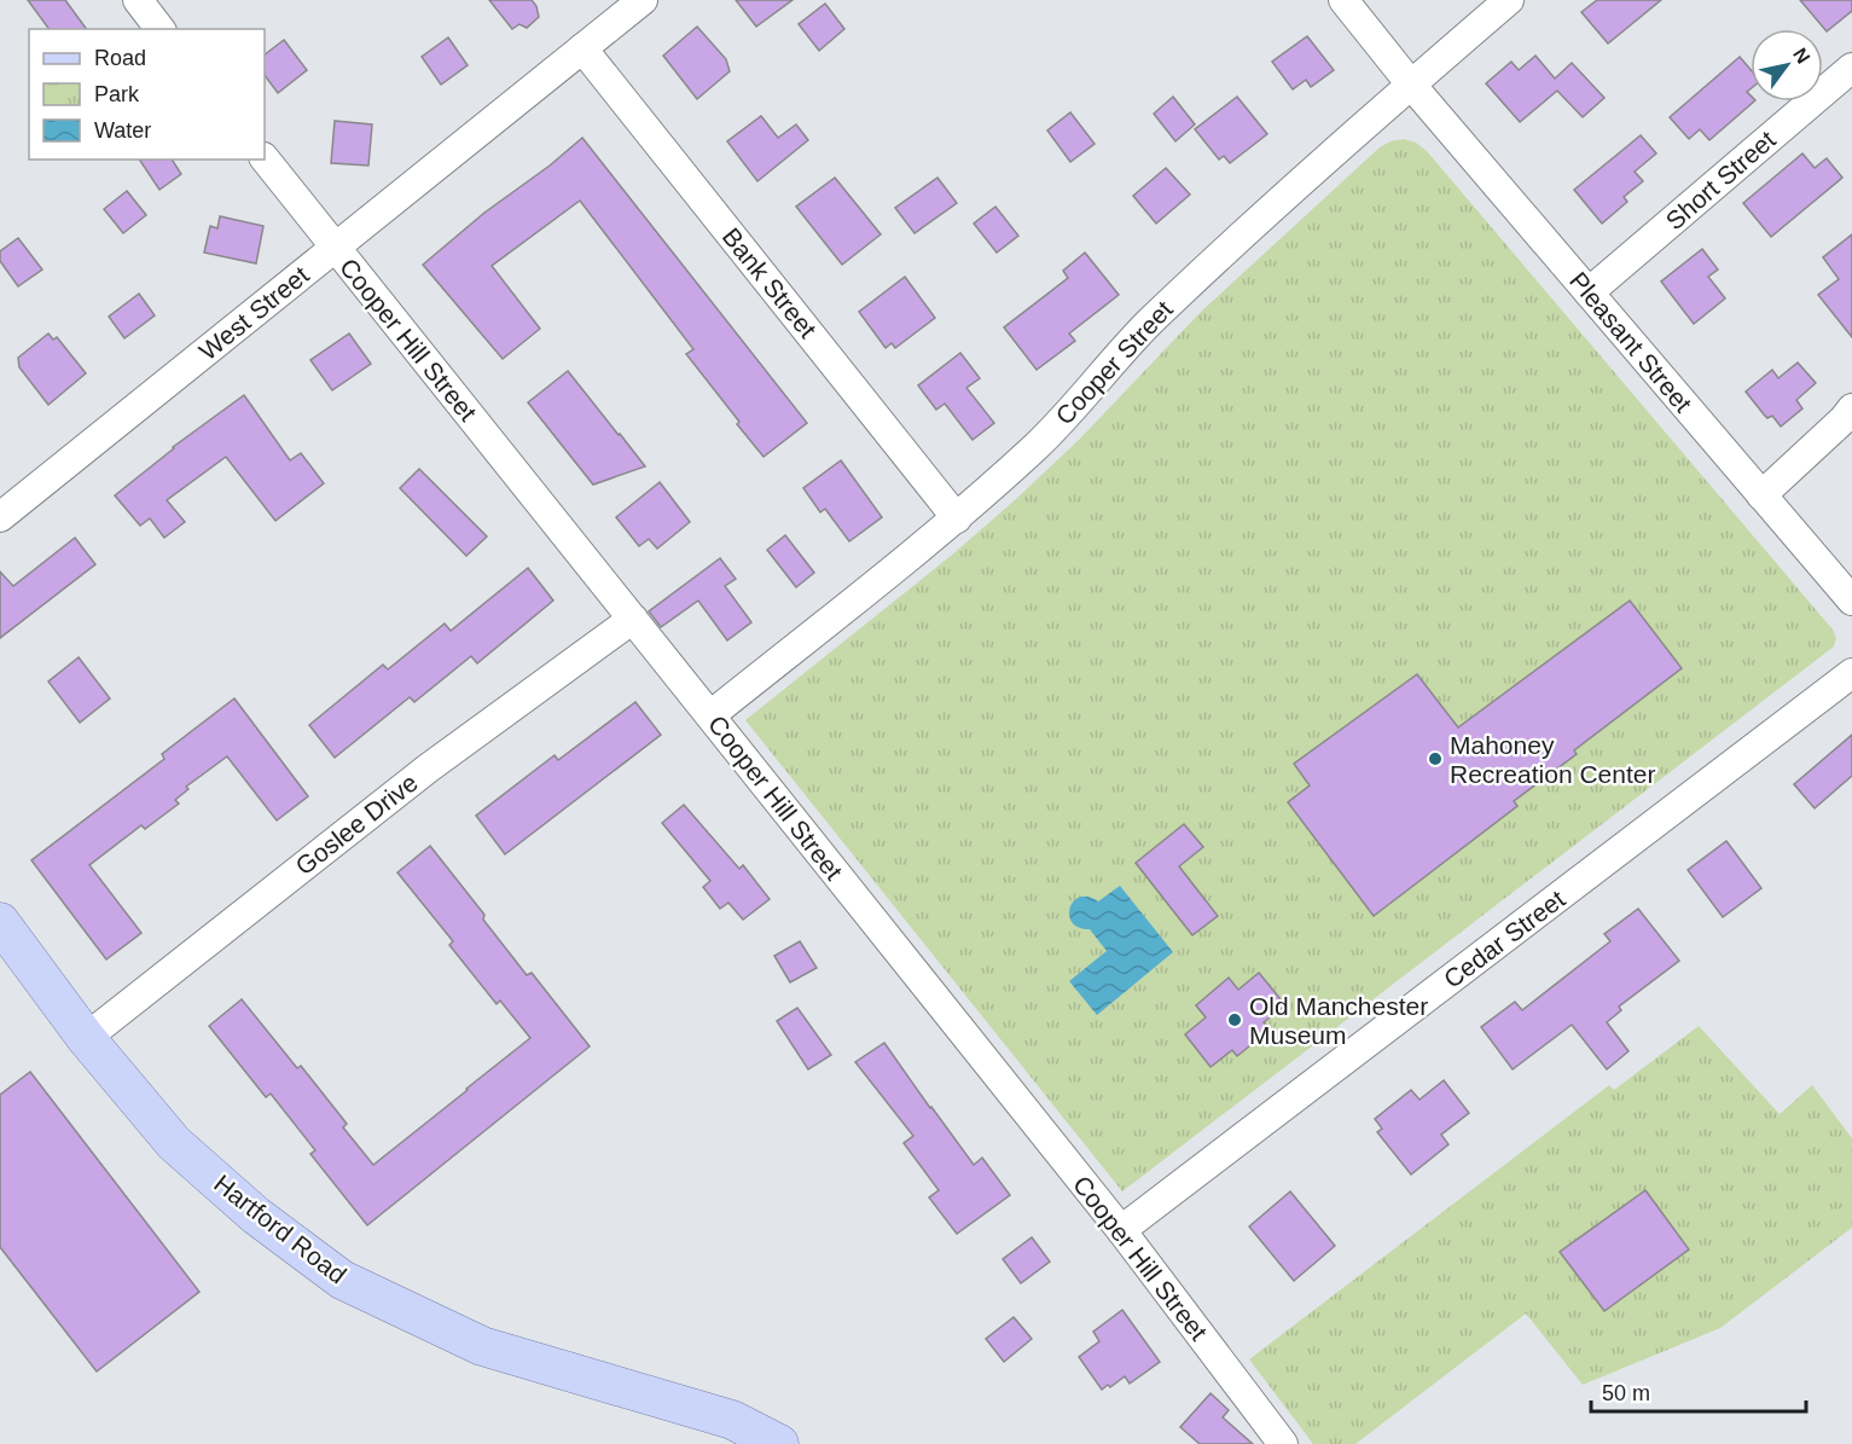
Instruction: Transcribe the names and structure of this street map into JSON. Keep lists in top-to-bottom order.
{
  "streets": {
    "main road": ["Hartford Road"],
    "street": [
      "Short Street",
      "Bank Street",
      "West Street",
      "Cooper Hill Street",
      "Pleasant Street",
      "Cooper Street",
      "Goslee Drive",
      "Cedar Street"
    ]
  },
  "crossings": [
    ["Short Street", "Pleasant Street"],
    ["Bank Street", "West Street"],
    ["Bank Street", "Cooper Street"],
    ["West Street", "Cooper Hill Street"],
    ["Cooper Hill Street", "Cooper Street"],
    ["Cooper Hill Street", "Goslee Drive"],
    ["Cooper Hill Street", "Cedar Street"],
    ["Pleasant Street", "Cooper Street"],
    ["Goslee Drive", "Hartford Road"]
  ],
  "places": ["Mahoney Recreation Center", "Old Manchester Museum"],
  "legend": ["Road", "Park", "Water"],
  "scale_bar": "50 m",
  "north": "top right"
}
